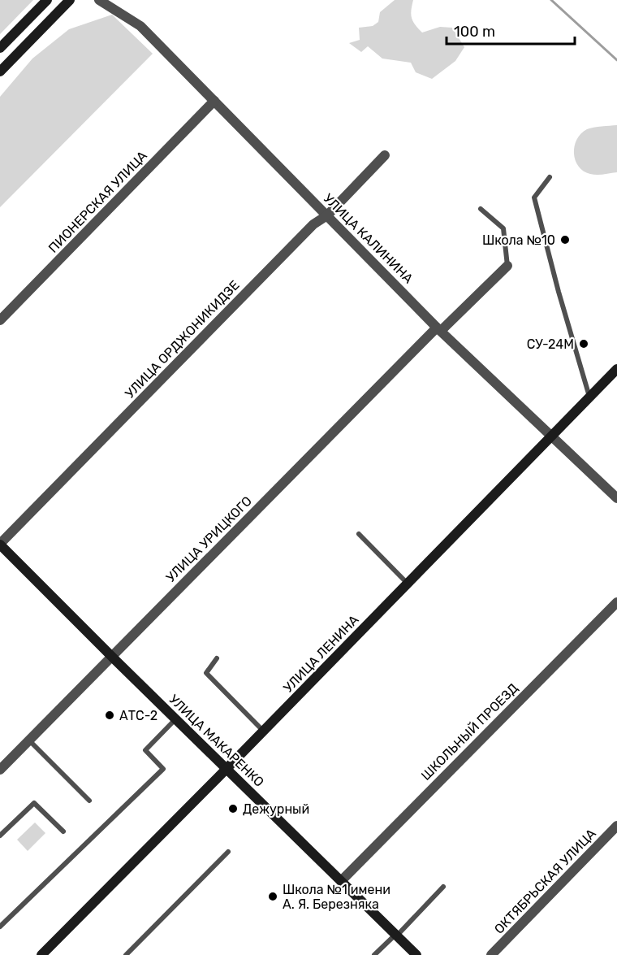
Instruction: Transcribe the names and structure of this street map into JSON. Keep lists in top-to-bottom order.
{
  "streets": {
    "street": [
      "ПИОНЕРСКАЯ УЛИЦА",
      "УЛИЦА КАЛИНИНА",
      "УЛИЦА ОРДЖОНИКИДЗЕ",
      "УЛИЦА УРИЦКОГО",
      "УЛИЦА ЛЕНИНА",
      "ШКОЛЬНЫЙ ПРОЕЗД",
      "УЛИЦА МАКАРЕНКО",
      "ОКТЯБРЬСКАЯ УЛИЦА"
    ]
  },
  "crossings": [
    ["ПИОНЕРСКАЯ УЛИЦА", "УЛИЦА КАЛИНИНА"],
    ["УЛИЦА КАЛИНИНА", "УЛИЦА ОРДЖОНИКИДЗЕ"],
    ["УЛИЦА КАЛИНИНА", "УЛИЦА УРИЦКОГО"],
    ["УЛИЦА КАЛИНИНА", "УЛИЦА ЛЕНИНА"],
    ["УЛИЦА ОРДЖОНИКИДЗЕ", "УЛИЦА МАКАРЕНКО"],
    ["УЛИЦА УРИЦКОГО", "УЛИЦА МАКАРЕНКО"],
    ["УЛИЦА ЛЕНИНА", "УЛИЦА МАКАРЕНКО"],
    ["ШКОЛЬНЫЙ ПРОЕЗД", "УЛИЦА МАКАРЕНКО"]
  ],
  "places": [
    "Школа №10",
    "СУ-24М",
    "АТС-2",
    "Дежурный",
    "Школа №1 имени А. Я. Березняка"
  ],
  "scale_bar": "100 m"
}
